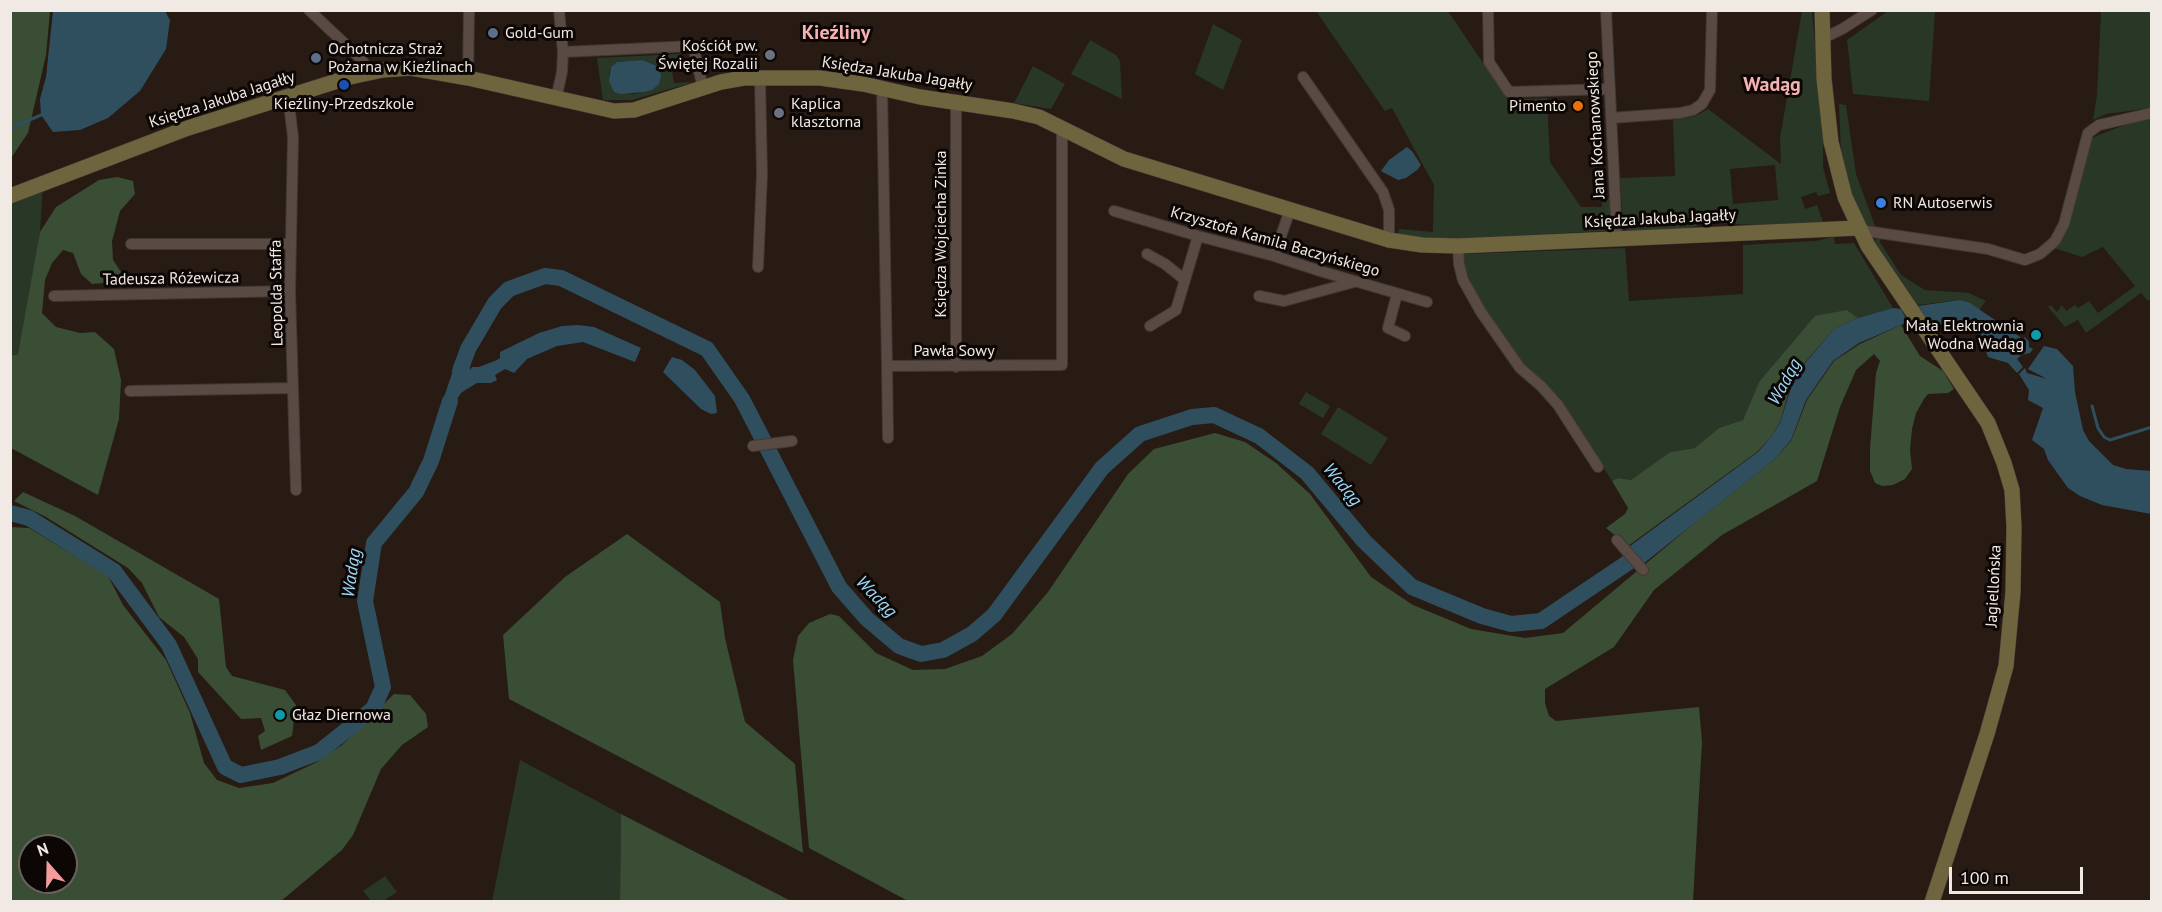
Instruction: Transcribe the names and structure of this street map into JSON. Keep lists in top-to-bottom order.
{
  "streets": {
    "street": [
      "Księdza Jakuba Jagałły",
      "Jana Kochanowskiego",
      "Księdza Wojciecha Zinka",
      "Krzysztofa Kamila Baczyńskiego",
      "Tadeusza Różewicza",
      "Leopolda Staffa",
      "Pawła Sowy",
      "Jagiellońska"
    ]
  },
  "crossings": [
    ["Księdza Jakuba Jagałły", "Jana Kochanowskiego"],
    ["Księdza Jakuba Jagałły", "Księdza Wojciecha Zinka"],
    ["Księdza Jakuba Jagałły", "Leopolda Staffa"],
    ["Księdza Jakuba Jagałły", "Pawła Sowy"],
    ["Księdza Jakuba Jagałły", "Jagiellońska"],
    ["Księdza Wojciecha Zinka", "Pawła Sowy"],
    ["Tadeusza Różewicza", "Leopolda Staffa"]
  ],
  "districts": ["Kieźliny", "Wadąg"],
  "water": ["Wadąg"],
  "places": [
    "Gold-Gum",
    "Kościół pw. Świętej Rozalii",
    "Ochotnicza Straż Pożarna w Kieźlinach",
    "Kieźliny-Przedszkole",
    "Pimento",
    "Kaplica klasztorna",
    "RN Autoserwis",
    "Mała Elektrownia Wodna Wadąg",
    "Głaz Diernowa"
  ],
  "scale_bar": "100 m",
  "north": "top"
}
